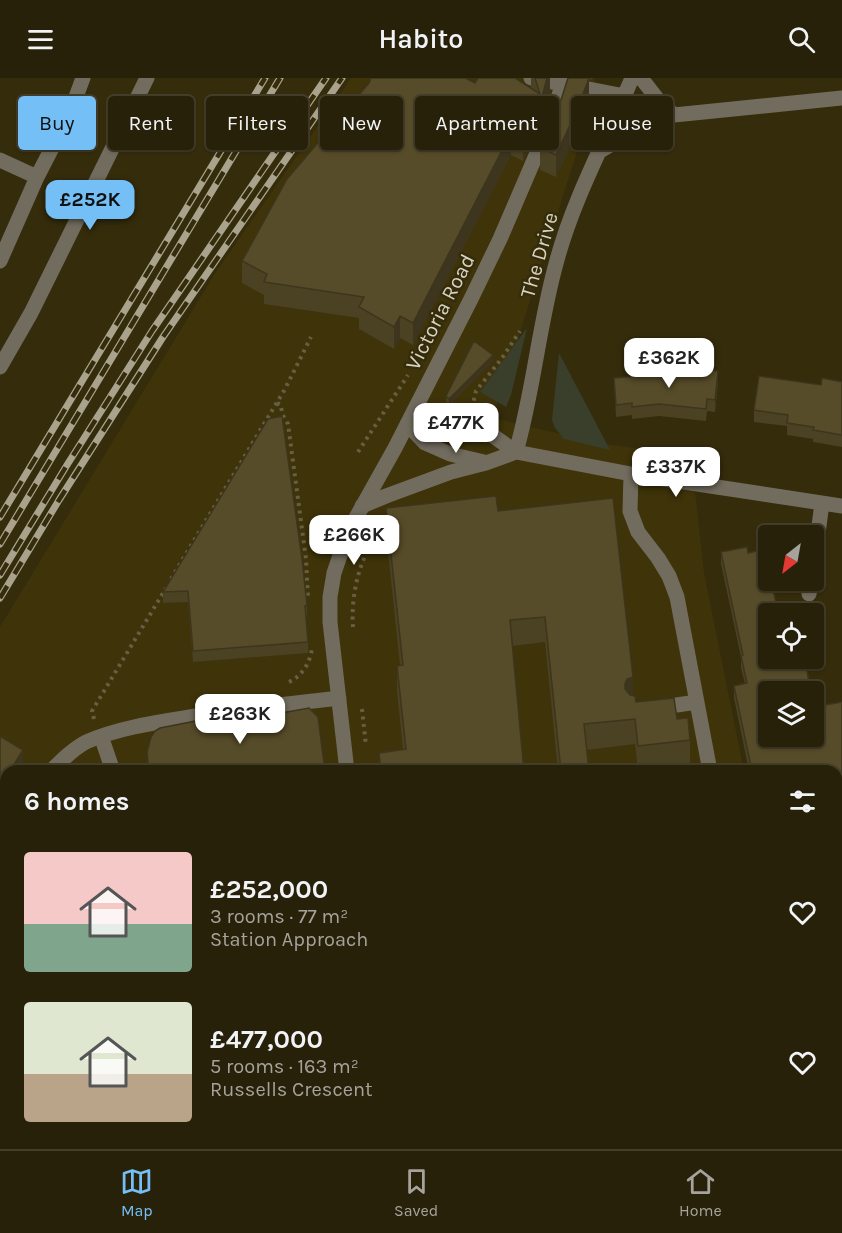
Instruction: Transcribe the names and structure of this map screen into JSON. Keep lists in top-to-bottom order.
{
  "streets": {
    "street": ["The Drive", "Victoria Road"]
  },
  "north": "bottom left",
  "page": {
    "header": "Habito",
    "chip": [
      "Buy",
      "Rent",
      "Filters",
      "New",
      "Apartment",
      "House"
    ],
    "price": [
      "£252K",
      "£362K",
      "£477K",
      "£337K",
      "£266K",
      "£263K"
    ],
    "heading": "6 homes",
    "list": [
      {
        "name": "£252,000",
        "note": "3 rooms · 77 m² · Station Approach"
      },
      {
        "name": "£477,000",
        "note": "5 rooms · 163 m² · Russells Crescent"
      }
    ],
    "tabs": ["Map", "Saved", "Home"]
  }
}
